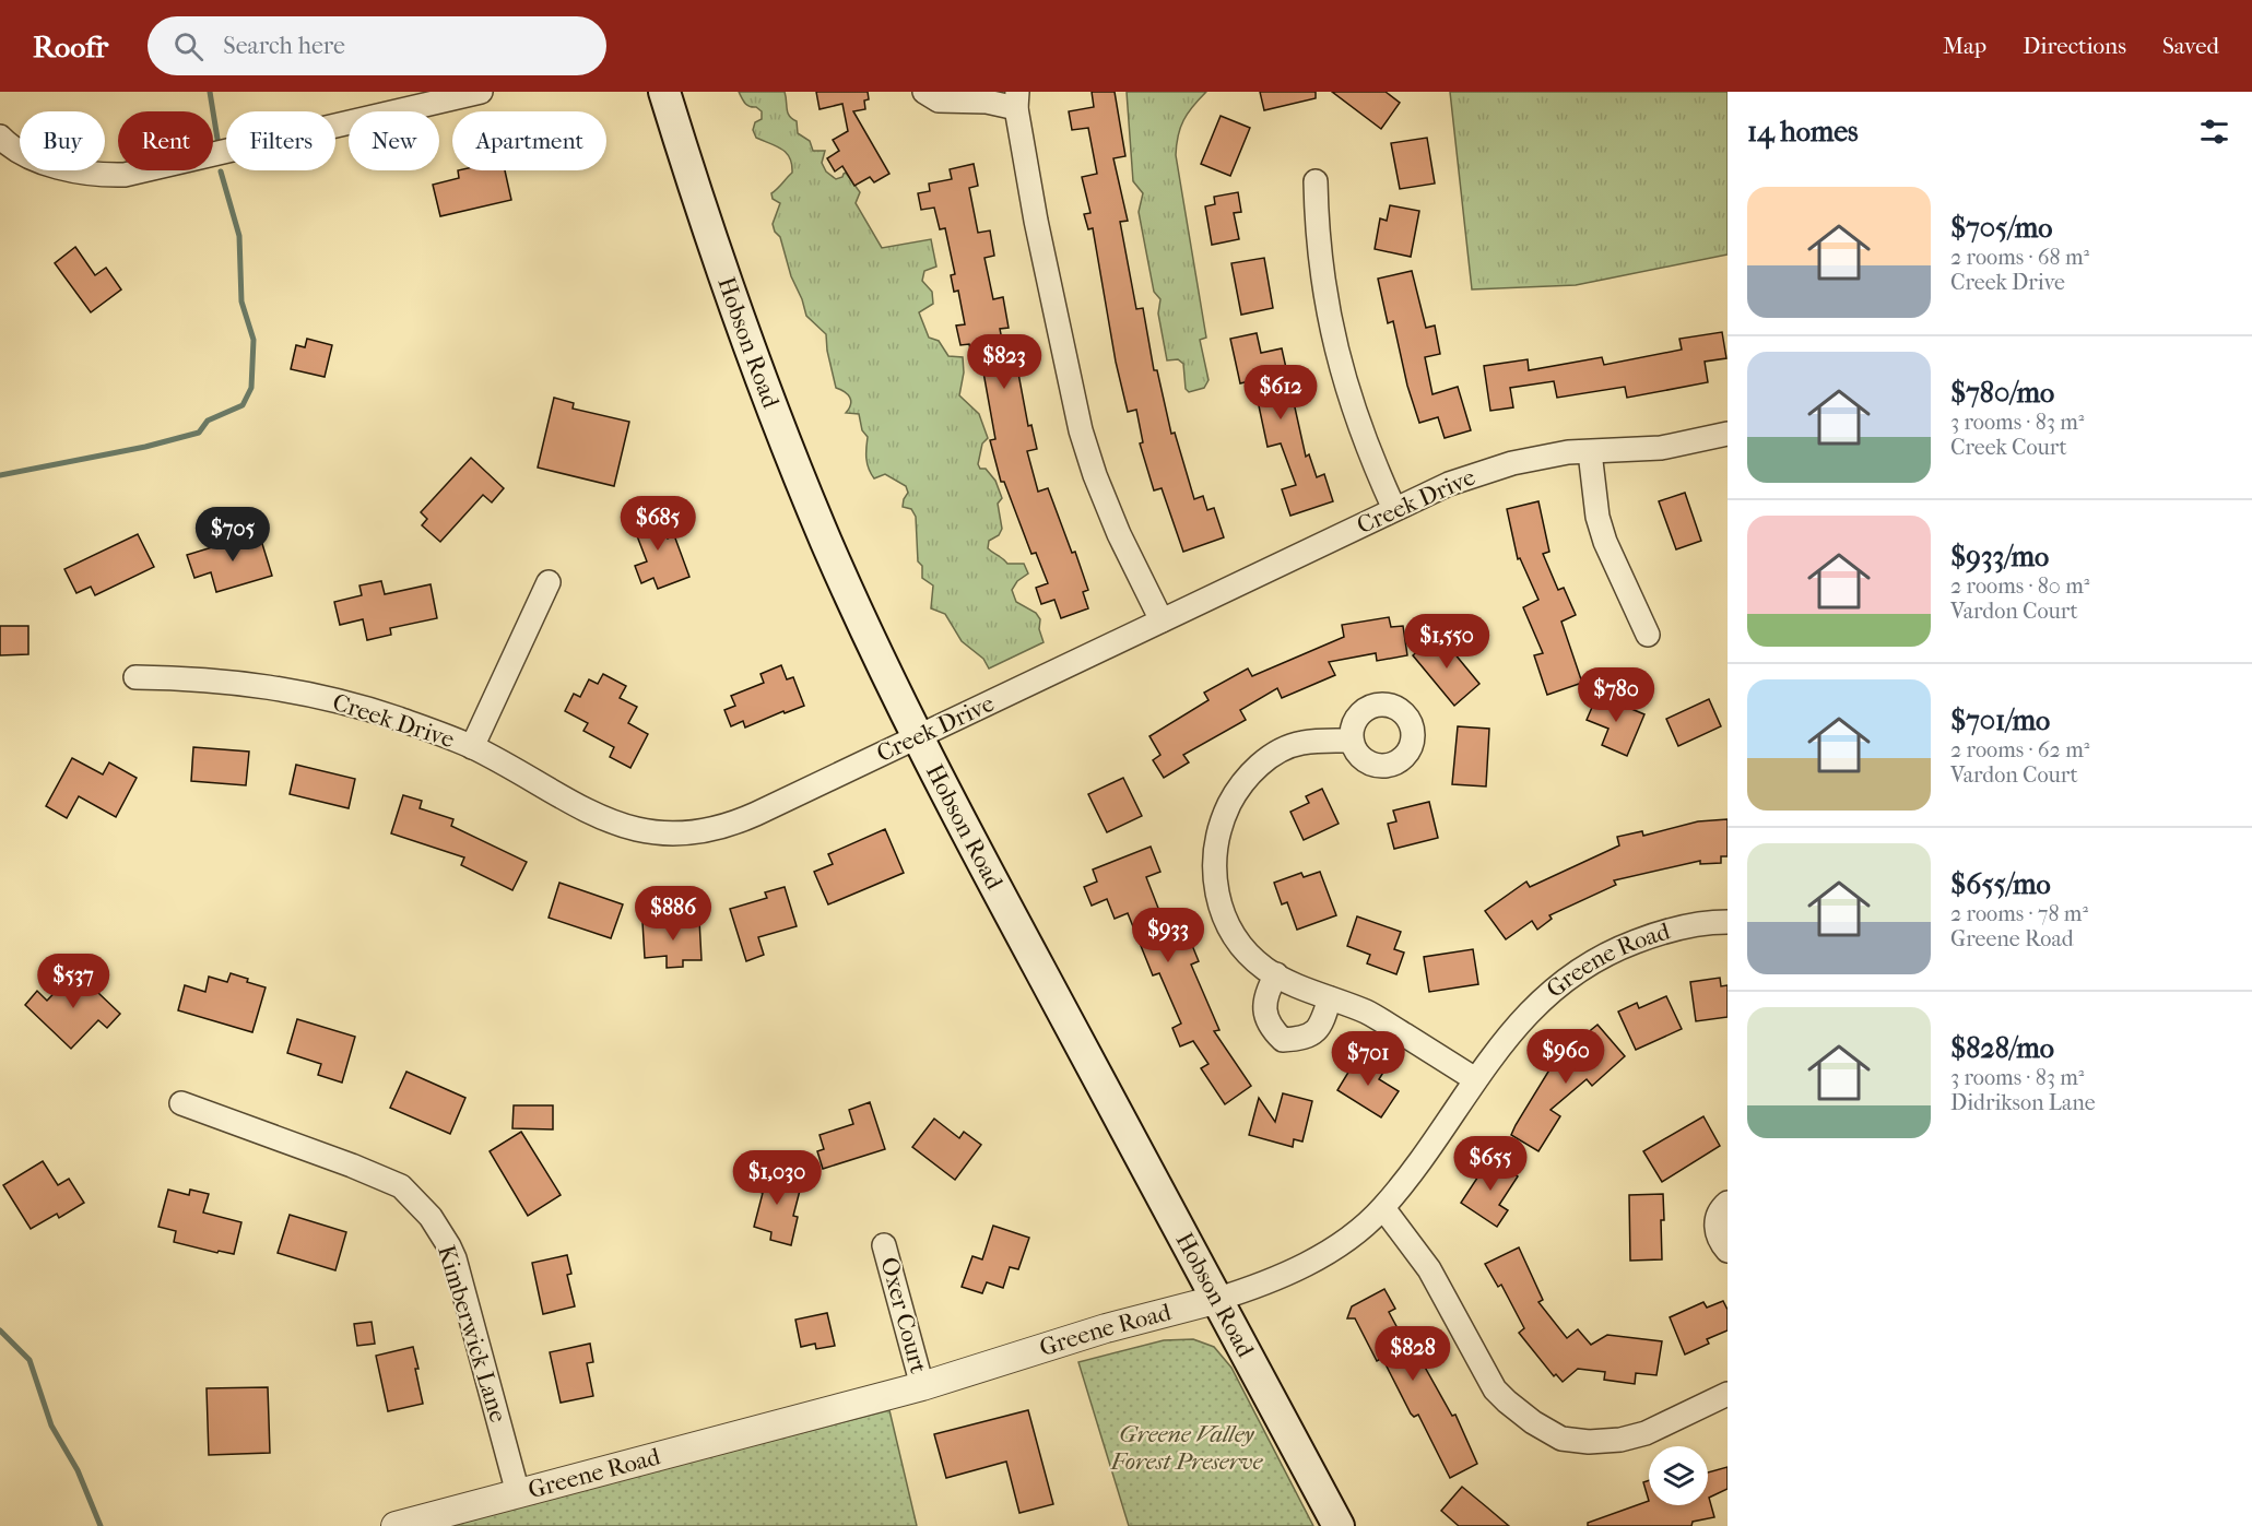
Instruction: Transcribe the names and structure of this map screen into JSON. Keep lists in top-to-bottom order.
{
  "streets": {
    "main road": ["Hobson Road"],
    "street": [
      "Creek Drive",
      "Greene Road",
      "Oxer Court",
      "Kimberwick Lane"
    ]
  },
  "crossings": [
    ["Hobson Road", "Creek Drive"],
    ["Hobson Road", "Greene Road"],
    ["Greene Road", "Oxer Court"],
    ["Greene Road", "Kimberwick Lane"]
  ],
  "parks": ["Greene Valley Forest Preserve"],
  "page": {
    "header": "Roofr",
    "search": "Search here",
    "nav": ["Map", "Directions", "Saved"],
    "heading": "14 homes",
    "chip": [
      "Buy",
      "Rent",
      "Filters",
      "New",
      "Apartment"
    ],
    "list": [
      {
        "name": "$705/mo",
        "note": "2 rooms · 68 m² · Creek Drive"
      },
      {
        "name": "$780/mo",
        "note": "3 rooms · 83 m² · Creek Court"
      },
      {
        "name": "$933/mo",
        "note": "2 rooms · 80 m² · Vardon Court"
      },
      {
        "name": "$701/mo",
        "note": "2 rooms · 62 m² · Vardon Court"
      },
      {
        "name": "$655/mo",
        "note": "2 rooms · 78 m² · Greene Road"
      },
      {
        "name": "$828/mo",
        "note": "3 rooms · 83 m² · Didrikson Lane"
      }
    ],
    "price": [
      "$823",
      "$612",
      "$685",
      "$705",
      "$1,550",
      "$780",
      "$886",
      "$933",
      "$537",
      "$960",
      "$701",
      "$655",
      "$1,030",
      "$828"
    ]
  }
}
